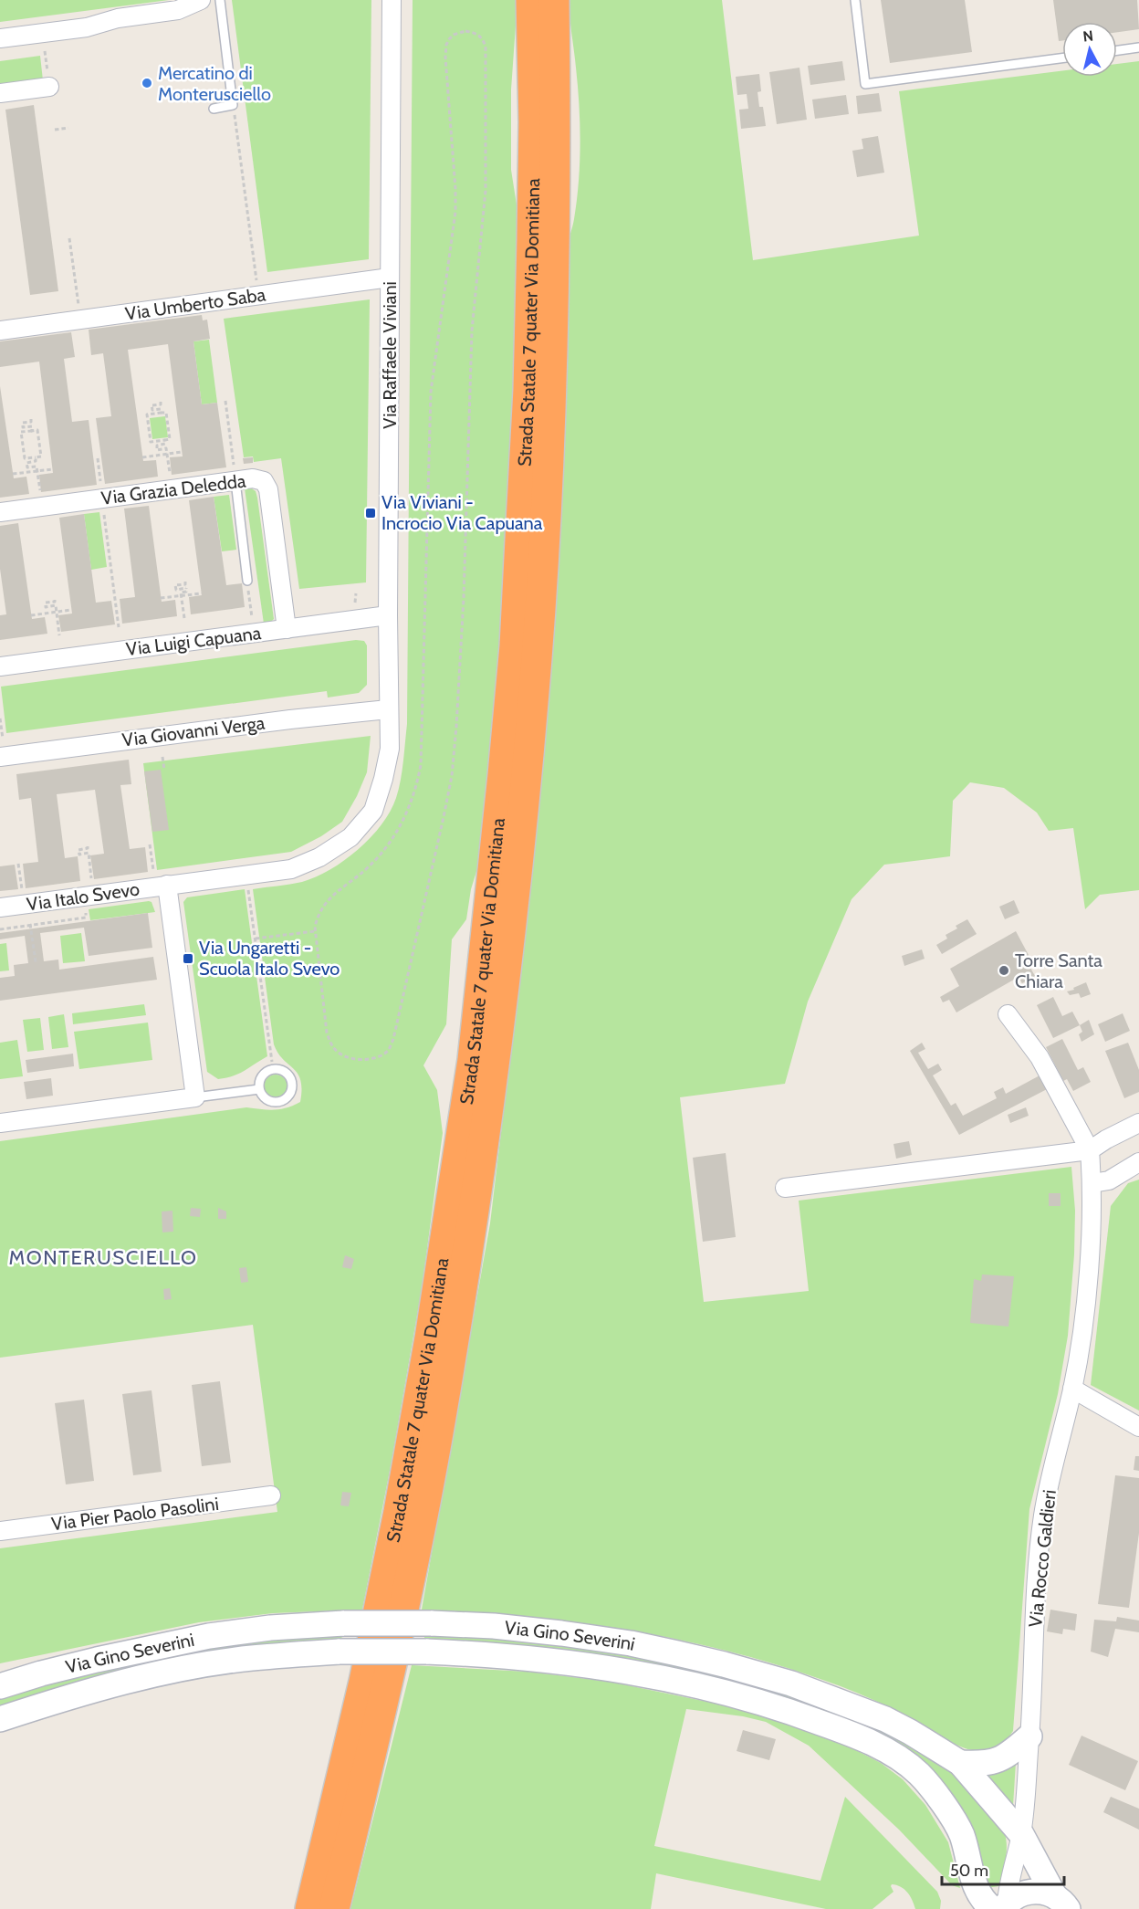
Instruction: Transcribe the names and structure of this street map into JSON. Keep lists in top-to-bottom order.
{
  "streets": {
    "highway": ["Strada Statale 7 quater Via Domitiana"],
    "street": [
      "Via Umberto Saba",
      "Via Raffaele Viviani",
      "Via Grazia Deledda",
      "Via Luigi Capuana",
      "Via Giovanni Verga",
      "Via Italo Svevo",
      "Via Pier Paolo Pasolini",
      "Via Rocco Galdieri",
      "Via Gino Severini"
    ]
  },
  "crossings": [
    ["Via Umberto Saba", "Via Raffaele Viviani"],
    ["Via Raffaele Viviani", "Via Luigi Capuana"],
    ["Via Raffaele Viviani", "Via Giovanni Verga"],
    ["Via Raffaele Viviani", "Via Italo Svevo"],
    ["Via Grazia Deledda", "Via Luigi Capuana"],
    ["Via Giovanni Verga", "Via Italo Svevo"],
    ["Via Rocco Galdieri", "Via Gino Severini"]
  ],
  "districts": ["MONTERUSCIELLO"],
  "places": {
    "other": ["Mercatino di Monterusciello", "Torre Santa Chiara"],
    "transit": ["Via Viviani - Incrocio Via Capuana", "Via Ungaretti - Scuola Italo Svevo"]
  },
  "scale_bar": "50 m",
  "north": "top"
}
